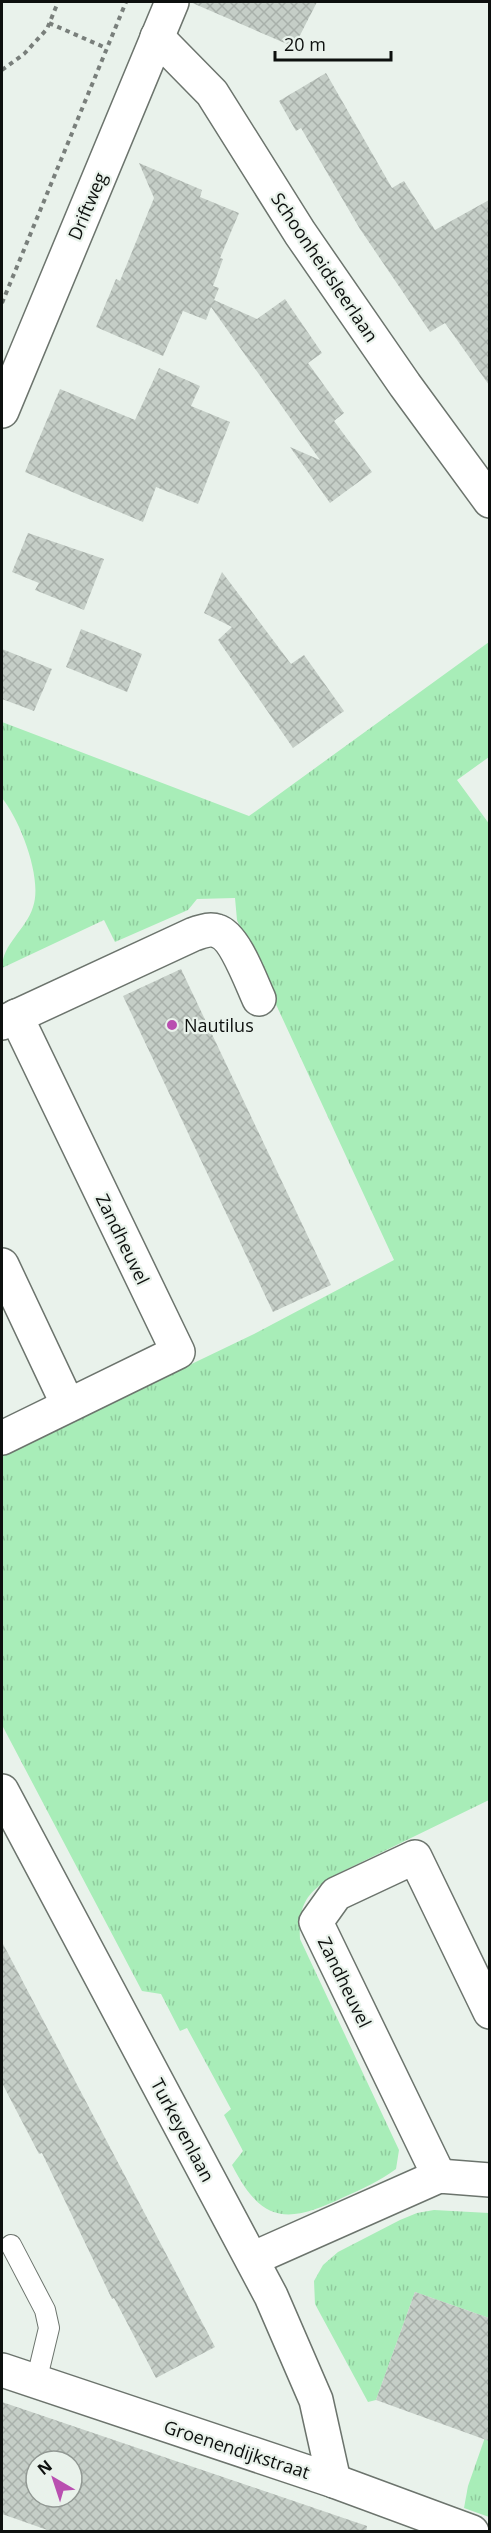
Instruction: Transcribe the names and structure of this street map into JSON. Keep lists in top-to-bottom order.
{
  "streets": {
    "street": [
      "Driftweg",
      "Schoonheidsleerlaan",
      "Zandheuvel",
      "Turkeyenlaan",
      "Groenendijkstraat"
    ]
  },
  "crossings": [
    ["Driftweg", "Schoonheidsleerlaan"],
    ["Turkeyenlaan", "Groenendijkstraat"]
  ],
  "places": ["Nautilus"],
  "scale_bar": "20 m",
  "north": "top left"
}
